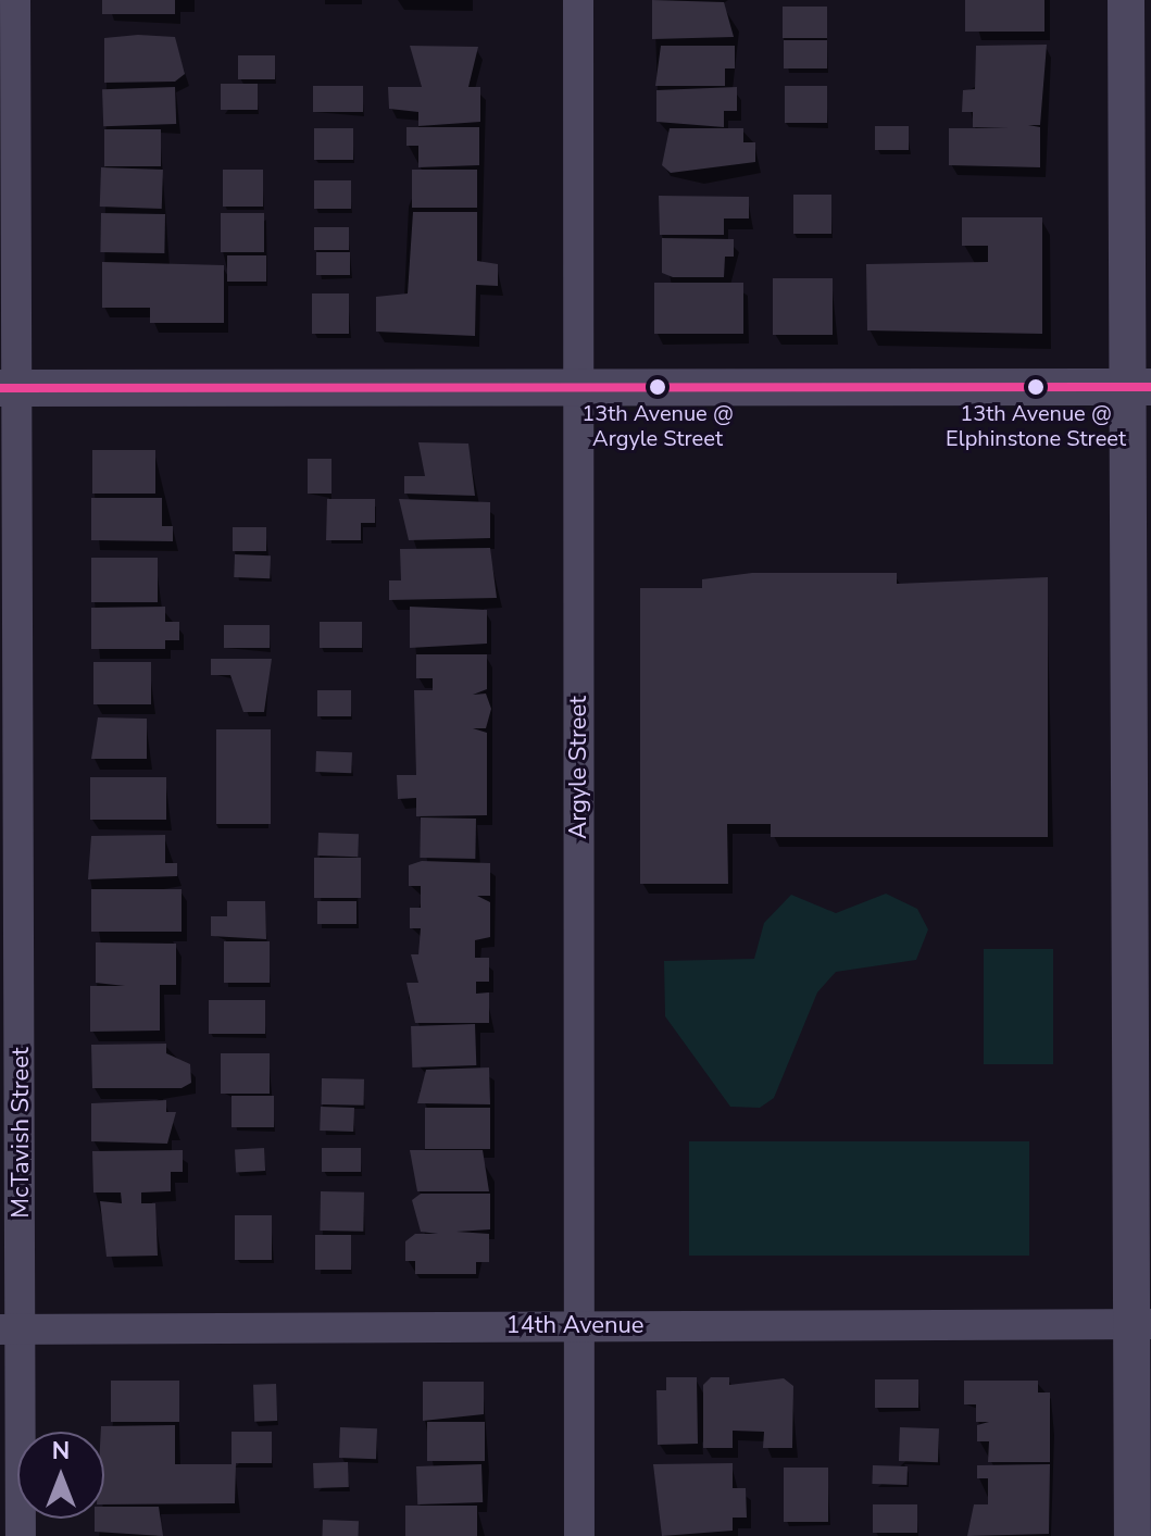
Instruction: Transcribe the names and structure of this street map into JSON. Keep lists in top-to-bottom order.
{
  "streets": {
    "street": ["Argyle Street", "McTavish Street", "14th Avenue"]
  },
  "crossings": [
    ["Argyle Street", "14th Avenue"],
    ["McTavish Street", "14th Avenue"]
  ],
  "places": ["13th Avenue @ Argyle Street", "13th Avenue @ Elphinstone Street"],
  "north": "top"
}
